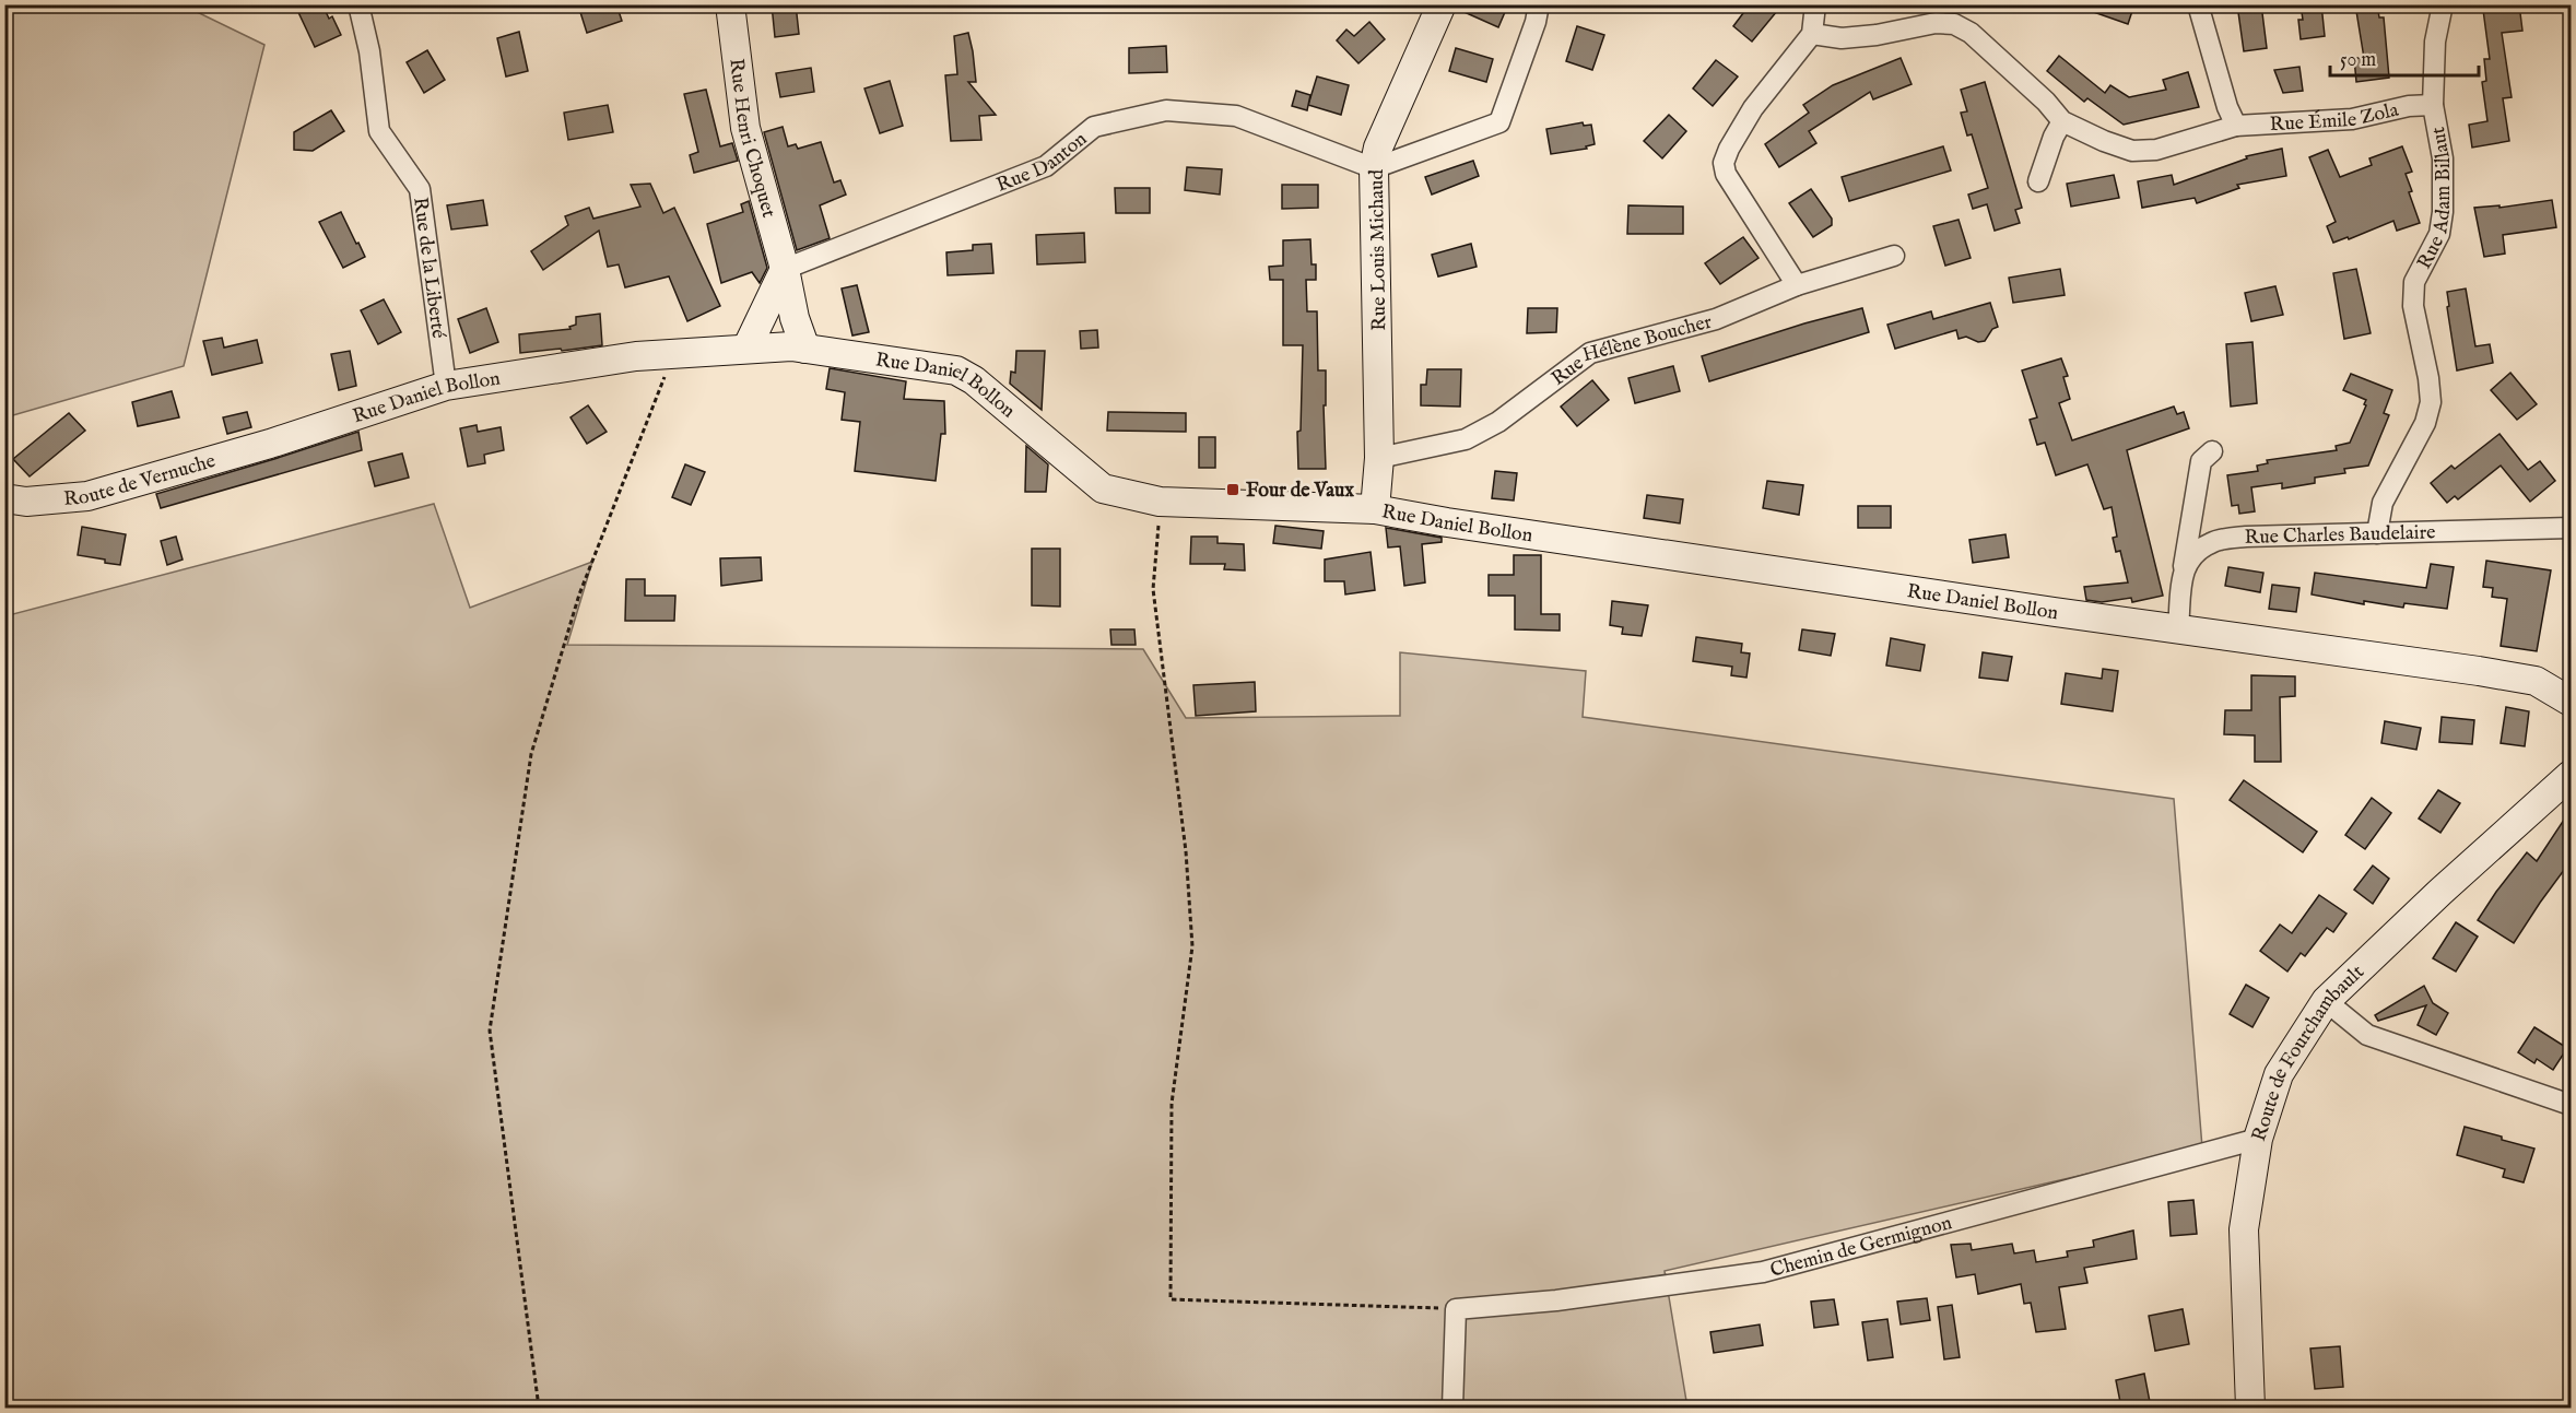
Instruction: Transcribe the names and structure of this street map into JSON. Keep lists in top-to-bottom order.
{
  "streets": {
    "street": [
      "Rue Émile Zola",
      "Rue Henri Choquet",
      "Rue Danton",
      "Rue Adam Billaut",
      "Rue Louis Michaud",
      "Rue de la Liberté",
      "Rue Hélène Boucher",
      "Rue Daniel Bollon",
      "Route de Vernuche",
      "Rue Charles Baudelaire",
      "Route de Fourchambault",
      "Chemin de Germignon"
    ]
  },
  "crossings": [
    ["Rue Émile Zola", "Rue Adam Billaut"],
    ["Rue Henri Choquet", "Rue Danton"],
    ["Rue Henri Choquet", "Rue Daniel Bollon"],
    ["Rue Danton", "Rue Louis Michaud"],
    ["Rue Adam Billaut", "Rue Charles Baudelaire"],
    ["Rue Louis Michaud", "Rue Hélène Boucher"],
    ["Rue Louis Michaud", "Rue Daniel Bollon"],
    ["Rue de la Liberté", "Rue Daniel Bollon"],
    ["Rue Daniel Bollon", "Route de Vernuche"],
    ["Route de Fourchambault", "Chemin de Germignon"]
  ],
  "places": {
    "transit": ["Four de Vaux"]
  },
  "scale_bar": "50 m"
}
